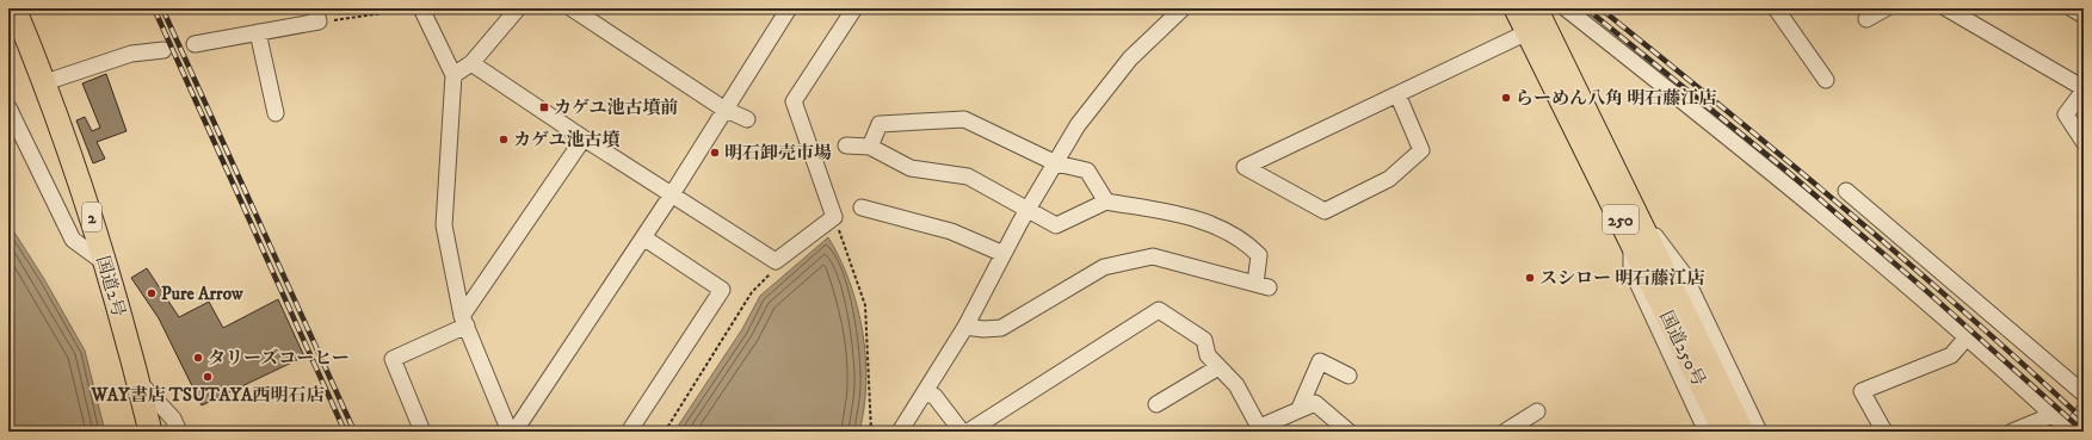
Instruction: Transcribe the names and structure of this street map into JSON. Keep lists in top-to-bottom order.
{
  "streets": {
    "highway": [
      "2",
      "250",
      "国道2号",
      "国道250号"
    ]
  },
  "places": {
    "other": [
      "らーめん八角 明石藤江店",
      "カゲユ池古墳",
      "明石卸売市場",
      "スシロー 明石藤江店",
      "Pure Arrow",
      "タリーズコーヒー",
      "WAY書店 TSUTAYA西明石店"
    ],
    "transit": ["カゲユ池古墳前"]
  }
}
